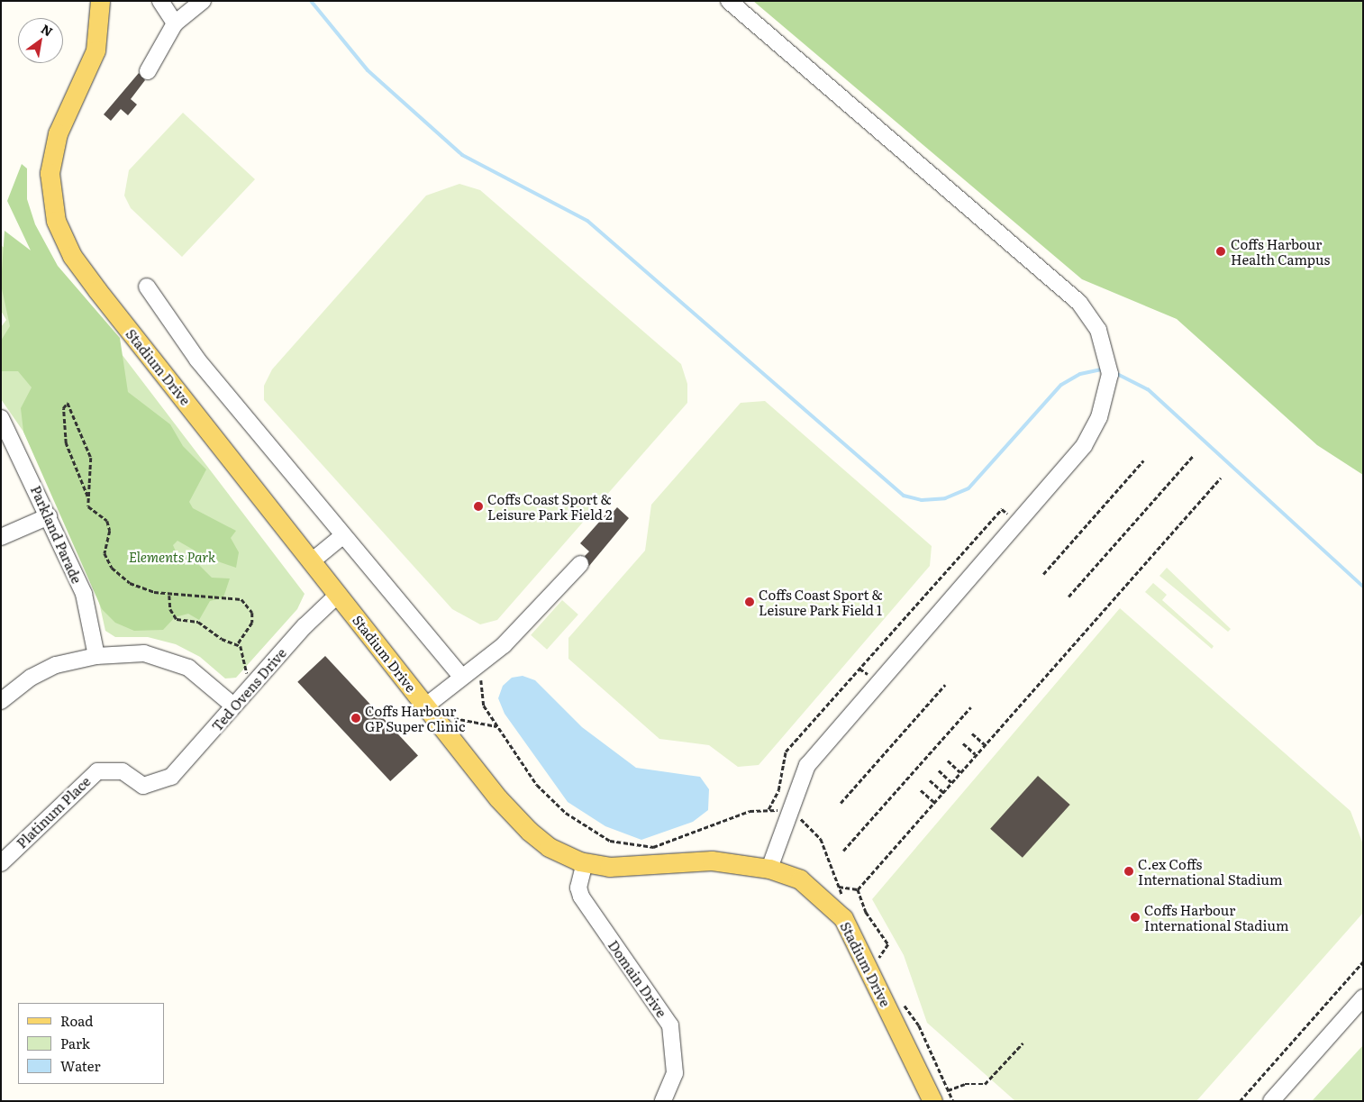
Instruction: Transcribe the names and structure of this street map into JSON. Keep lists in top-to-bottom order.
{
  "streets": {
    "main road": ["Stadium Drive"],
    "street": [
      "Parkland Parade",
      "Ted Ovens Drive",
      "Platinum Place",
      "Domain Drive"
    ]
  },
  "crossings": [
    ["Stadium Drive", "Ted Ovens Drive"],
    ["Stadium Drive", "Domain Drive"],
    ["Ted Ovens Drive", "Platinum Place"]
  ],
  "parks": ["Elements Park"],
  "places": [
    "Coffs Harbour Health Campus",
    "Coffs Coast Sport & Leisure Park Field 2",
    "Coffs Coast Sport & Leisure Park Field 1",
    "Coffs Harbour GP Super Clinic",
    "C.ex Coffs International Stadium",
    "Coffs Harbour International Stadium"
  ],
  "legend": ["Road", "Park", "Water"],
  "north": "top right"
}
